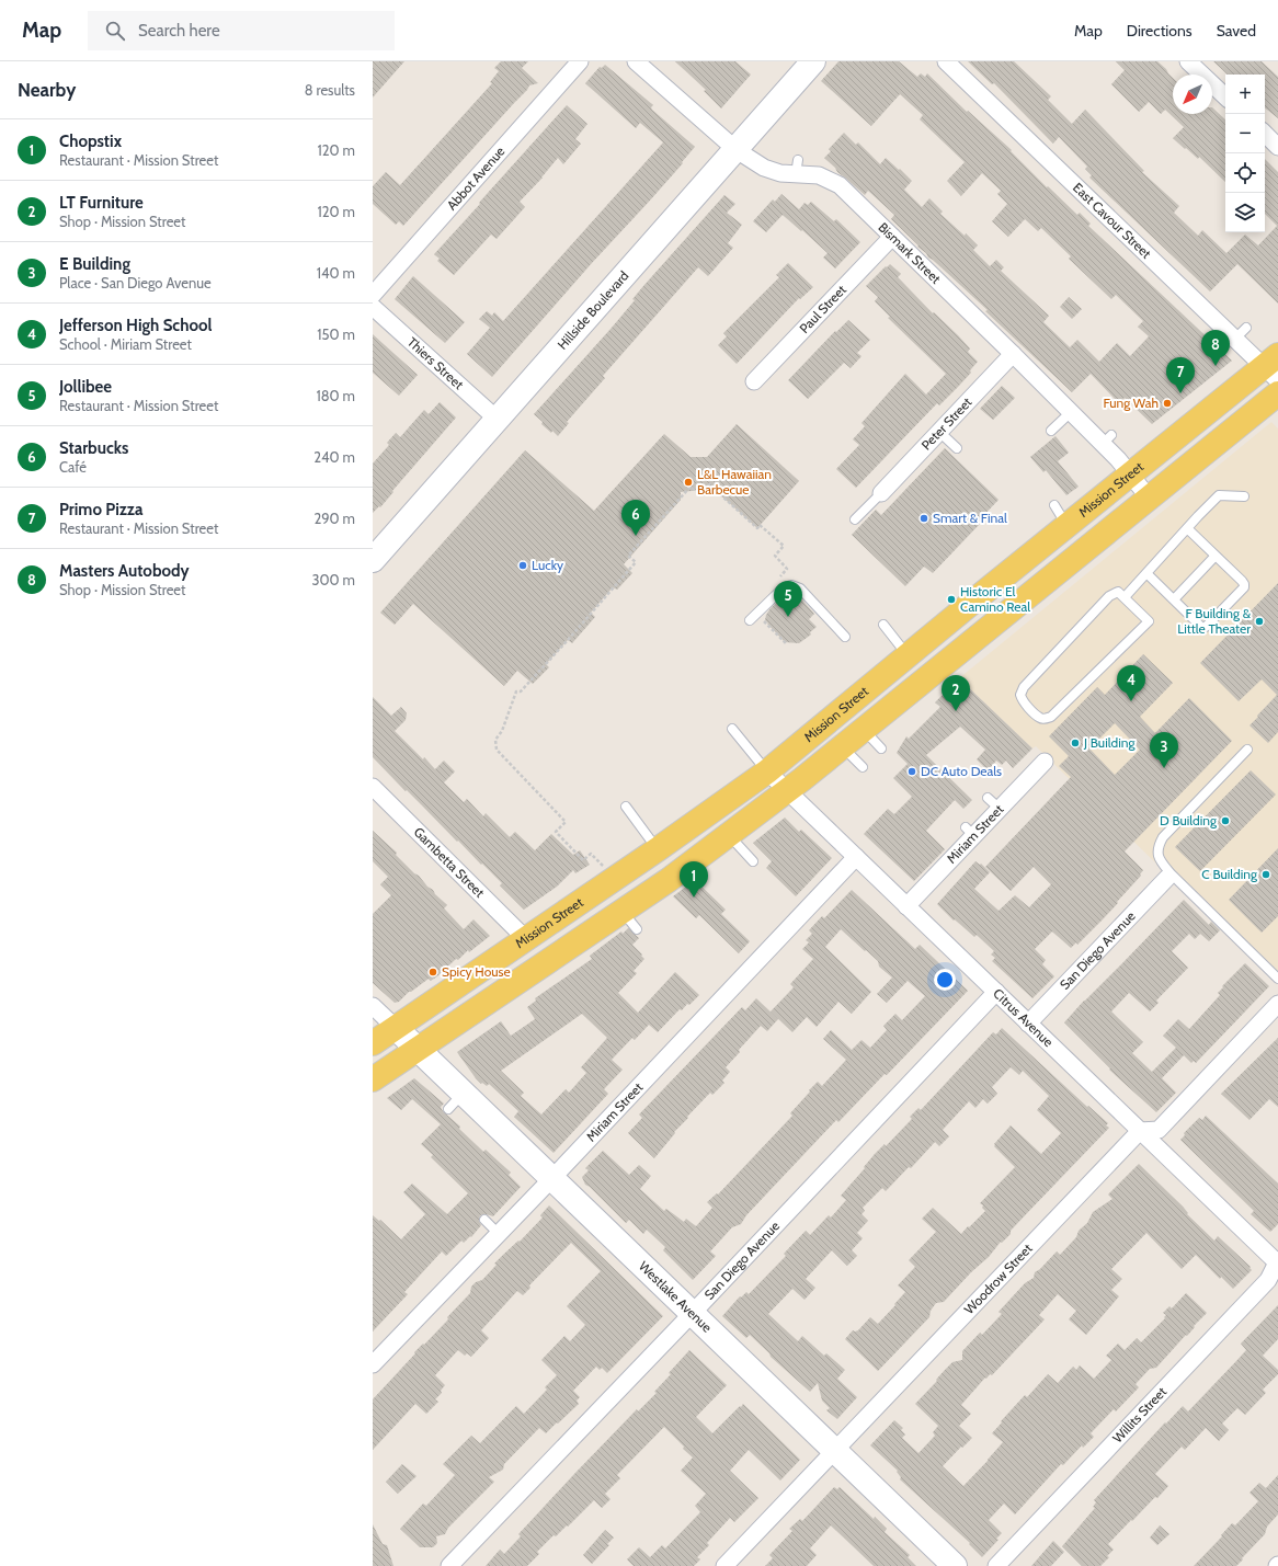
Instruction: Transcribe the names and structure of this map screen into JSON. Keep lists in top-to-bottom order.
{
  "streets": {
    "main road": ["Mission Street"],
    "street": [
      "Abbot Avenue",
      "East Cavour Street",
      "Bismark Street",
      "Paul Street",
      "Hillside Boulevard",
      "Thiers Street",
      "Peter Street",
      "Miriam Street",
      "Gambetta Street",
      "San Diego Avenue",
      "Citrus Avenue",
      "Woodrow Street",
      "Westlake Avenue",
      "Willits Street"
    ]
  },
  "crossings": [
    ["East Cavour Street", "Mission Street"],
    ["Bismark Street", "Paul Street"],
    ["Bismark Street", "Hillside Boulevard"],
    ["Bismark Street", "Peter Street"],
    ["Bismark Street", "Mission Street"],
    ["Hillside Boulevard", "Thiers Street"],
    ["Mission Street", "Gambetta Street"],
    ["Mission Street", "Citrus Avenue"],
    ["Mission Street", "Westlake Avenue"],
    ["Miriam Street", "Citrus Avenue"],
    ["Miriam Street", "Westlake Avenue"],
    ["San Diego Avenue", "Citrus Avenue"],
    ["San Diego Avenue", "Westlake Avenue"],
    ["Citrus Avenue", "Woodrow Street"],
    ["Citrus Avenue", "Willits Street"],
    ["Woodrow Street", "Westlake Avenue"]
  ],
  "places": [
    "Fung Wah",
    "L&L Hawaiian Barbecue",
    "Smart & Final",
    "Lucky",
    "Historic El Camino Real",
    "F Building & Little Theater",
    "J Building",
    "DC Auto Deals",
    "D Building",
    "C Building",
    "Spicy House"
  ],
  "north": "bottom left",
  "page": {
    "header": "Map",
    "search": "Search here",
    "nav": ["Map", "Directions", "Saved"],
    "heading": ["Nearby", "8 results"],
    "map_buttons": ["+", "−"],
    "list": [
      {
        "mark": "1",
        "name": "Chopstix",
        "note": "Restaurant · Mission Street",
        "value": "120 m"
      },
      {
        "mark": "2",
        "name": "LT Furniture",
        "note": "Shop · Mission Street",
        "value": "120 m"
      },
      {
        "mark": "3",
        "name": "E Building",
        "note": "Place · San Diego Avenue",
        "value": "140 m"
      },
      {
        "mark": "4",
        "name": "Jefferson High School",
        "note": "School · Miriam Street",
        "value": "150 m"
      },
      {
        "mark": "5",
        "name": "Jollibee",
        "note": "Restaurant · Mission Street",
        "value": "180 m"
      },
      {
        "mark": "6",
        "name": "Starbucks",
        "note": "Café",
        "value": "240 m"
      },
      {
        "mark": "7",
        "name": "Primo Pizza",
        "note": "Restaurant · Mission Street",
        "value": "290 m"
      },
      {
        "mark": "8",
        "name": "Masters Autobody",
        "note": "Shop · Mission Street",
        "value": "300 m"
      }
    ],
    "pins": [
      "8",
      "7",
      "6",
      "5",
      "4",
      "2",
      "3",
      "1"
    ]
  }
}
